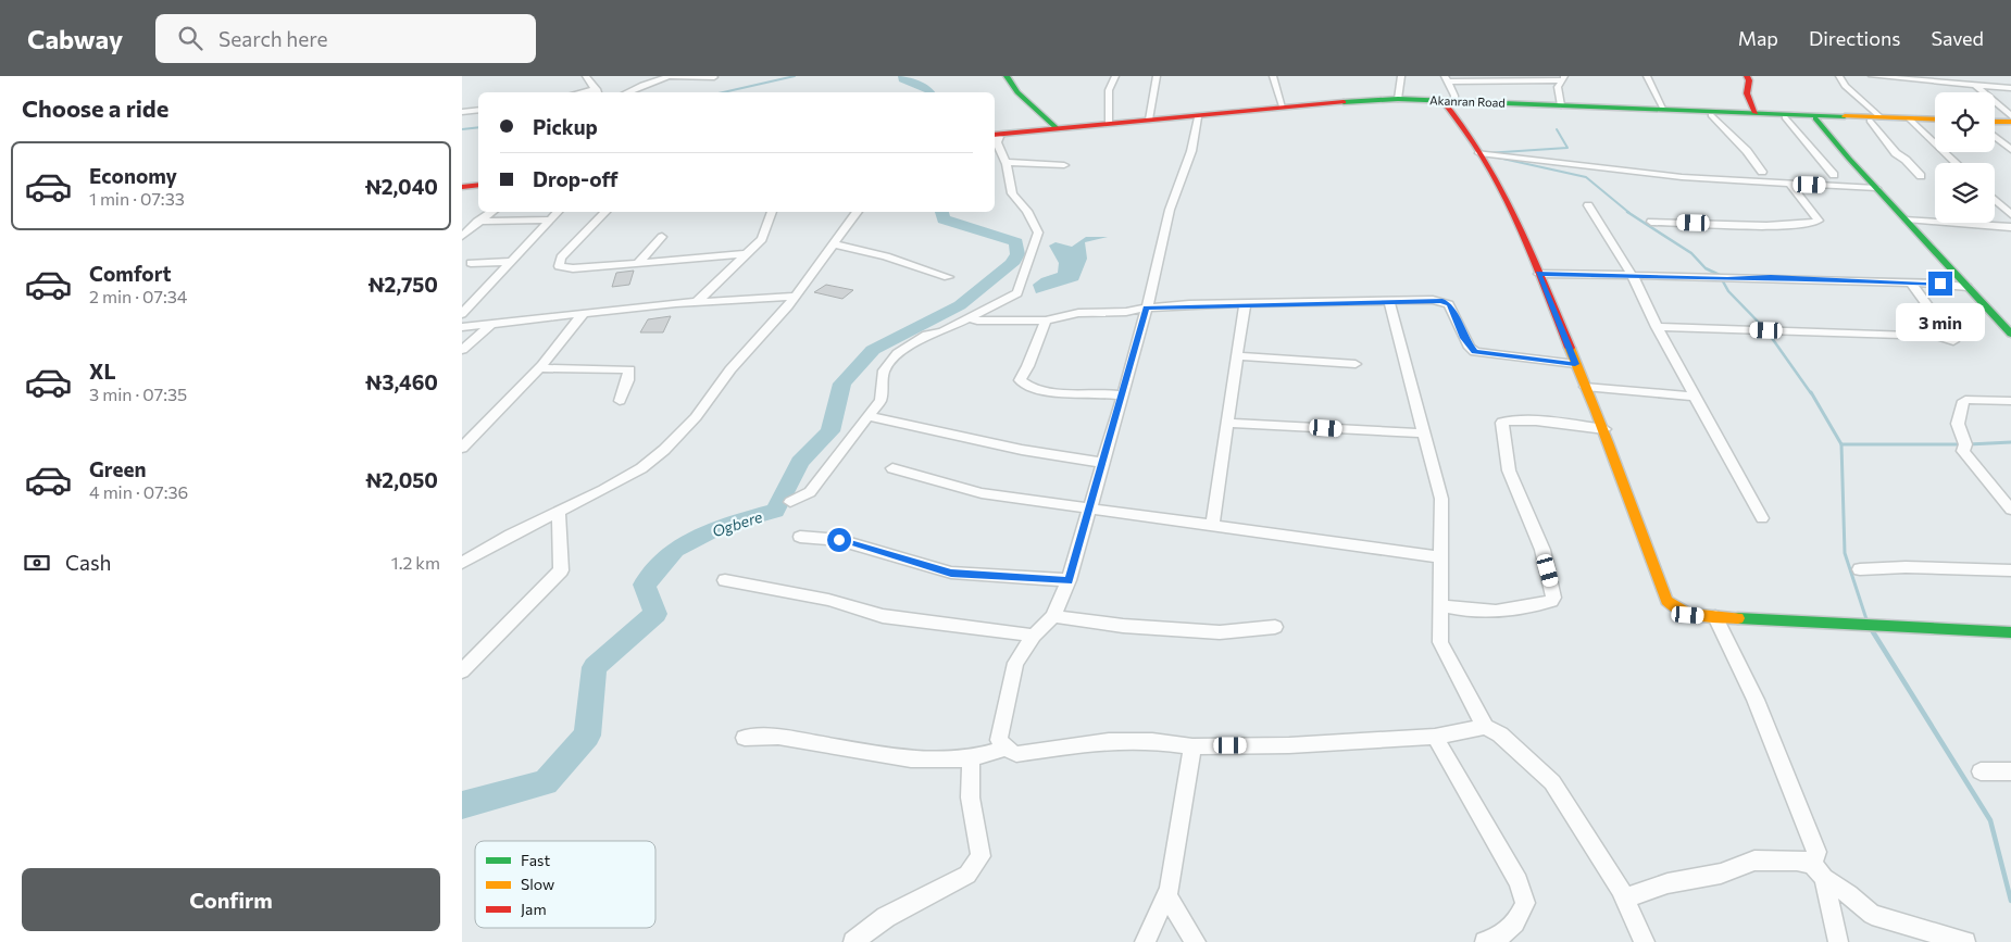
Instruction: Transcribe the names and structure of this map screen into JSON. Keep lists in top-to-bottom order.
{
  "streets": {
    "main road": ["Akanran Road"]
  },
  "water": ["Ogbere"],
  "legend": ["Fast", "Slow", "Jam"],
  "page": {
    "header": "Cabway",
    "search": "Search here",
    "nav": ["Map", "Directions", "Saved"],
    "heading": "Choose a ride",
    "banner": ["Pickup", "Drop-off"],
    "list": [
      {
        "name": "Economy",
        "note": "1 min · 07:33",
        "value": "₦2,040"
      },
      {
        "name": "Comfort",
        "note": "2 min · 07:34",
        "value": "₦2,750"
      },
      {
        "name": "XL",
        "note": "3 min · 07:35",
        "value": "₦3,460"
      },
      {
        "name": "Green",
        "note": "4 min · 07:36",
        "value": "₦2,050"
      }
    ],
    "bubble": "3 min",
    "pay": ["Cash", "1.2 km"],
    "buttons": "Confirm"
  }
}
